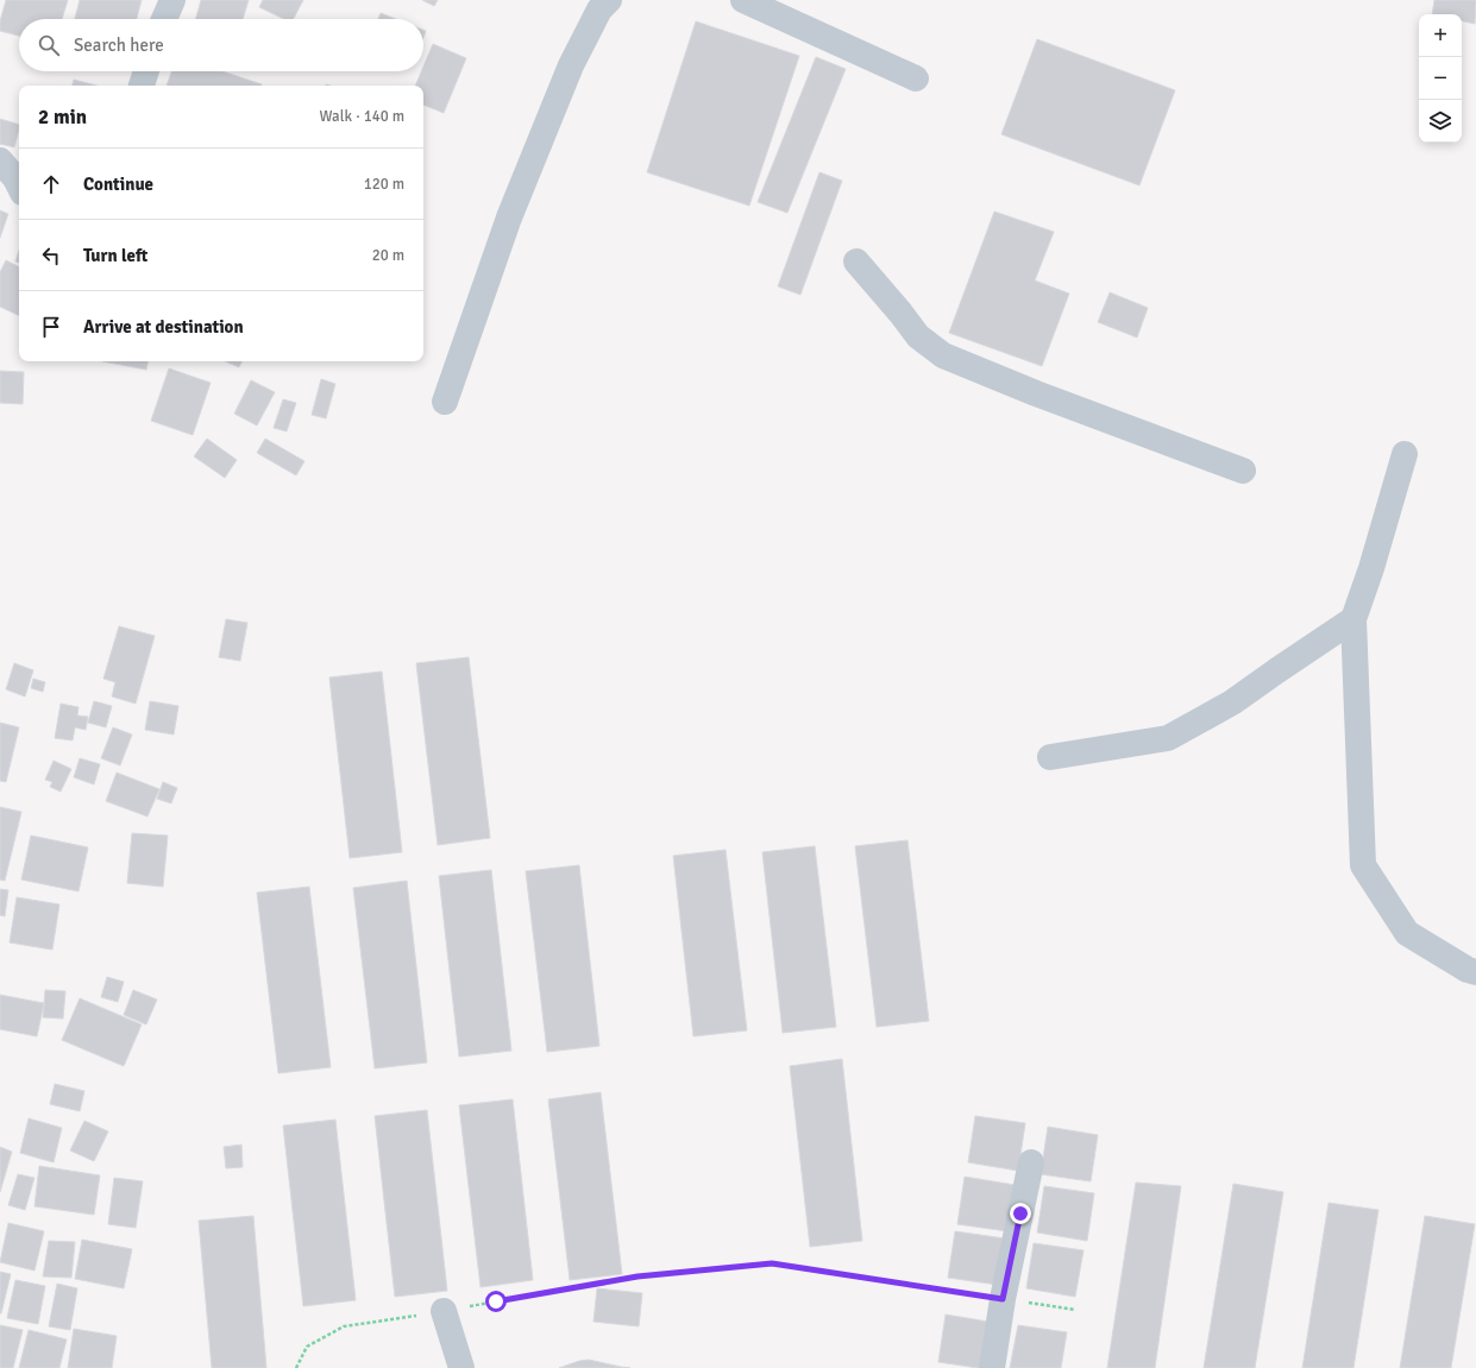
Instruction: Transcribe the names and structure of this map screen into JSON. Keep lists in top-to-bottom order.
{
  "page": {
    "map_buttons": ["+", "−"],
    "search": "Search here",
    "heading": ["2 min", "Walk · 140 m"],
    "list": [
      ["Continue", "120 m"],
      ["Turn left", "20 m"],
      "Arrive at destination"
    ]
  }
}
